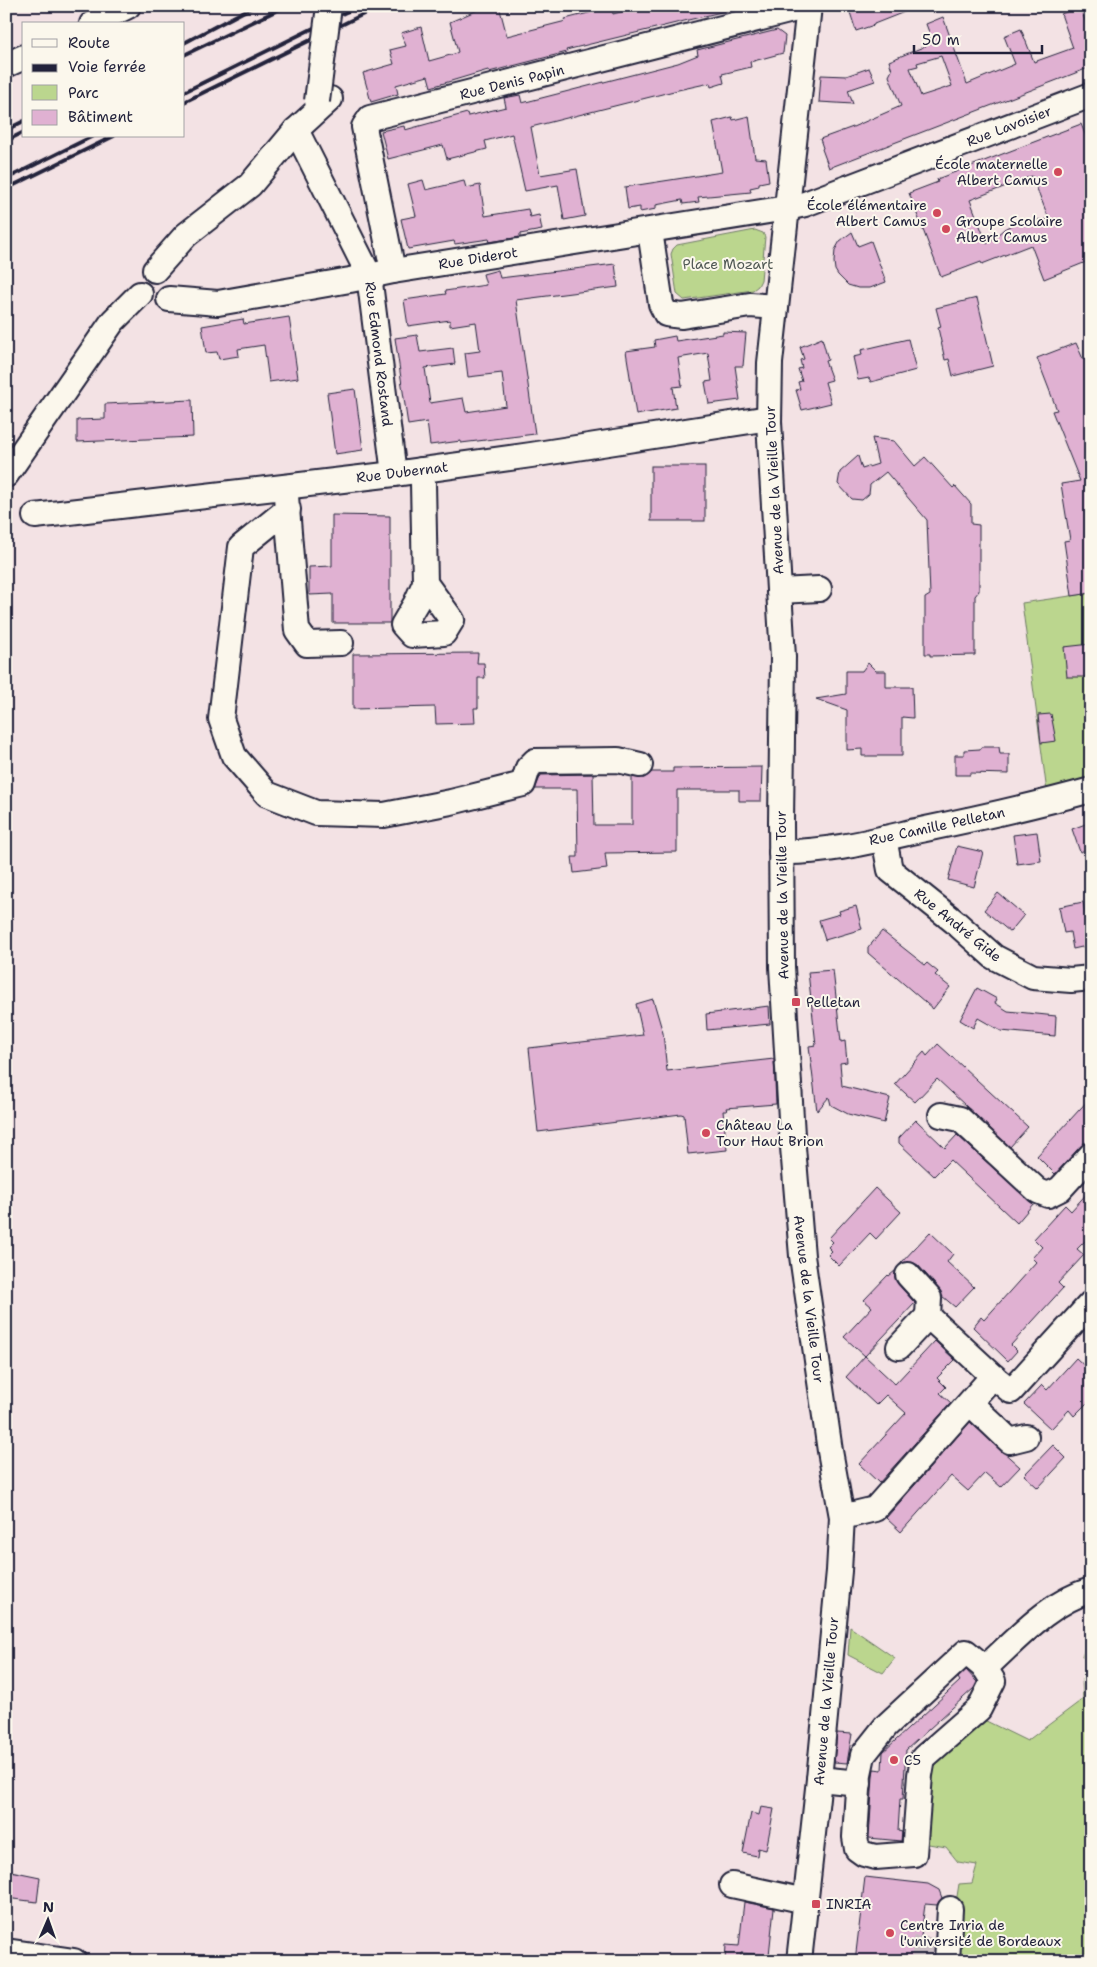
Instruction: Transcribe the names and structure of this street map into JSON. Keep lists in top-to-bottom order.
{
  "streets": {
    "street": [
      "Rue Denis Papin",
      "Rue Lavoisier",
      "Rue Diderot",
      "Rue Edmond Rostand",
      "Rue Dubernat",
      "Avenue de la Vieille Tour",
      "Rue Camille Pelletan",
      "Rue André Gide"
    ]
  },
  "crossings": [
    ["Rue Denis Papin", "Rue Diderot"],
    ["Rue Denis Papin", "Avenue de la Vieille Tour"],
    ["Rue Lavoisier", "Rue Diderot"],
    ["Rue Lavoisier", "Avenue de la Vieille Tour"],
    ["Rue Diderot", "Rue Edmond Rostand"],
    ["Rue Diderot", "Avenue de la Vieille Tour"],
    ["Rue Edmond Rostand", "Rue Dubernat"],
    ["Rue Dubernat", "Avenue de la Vieille Tour"],
    ["Avenue de la Vieille Tour", "Rue Camille Pelletan"],
    ["Rue Camille Pelletan", "Rue André Gide"]
  ],
  "parks": ["Place Mozart"],
  "places": {
    "other": [
      "École maternelle Albert Camus",
      "École élémentaire Albert Camus",
      "Groupe Scolaire Albert Camus",
      "Château La Tour Haut Brion",
      "C5",
      "Centre Inria de l'université de Bordeaux"
    ],
    "transit": ["Pelletan", "INRIA"]
  },
  "legend": [
    "Route",
    "Voie ferrée",
    "Parc",
    "Bâtiment"
  ],
  "scale_bar": "50 m",
  "north": "top"
}
